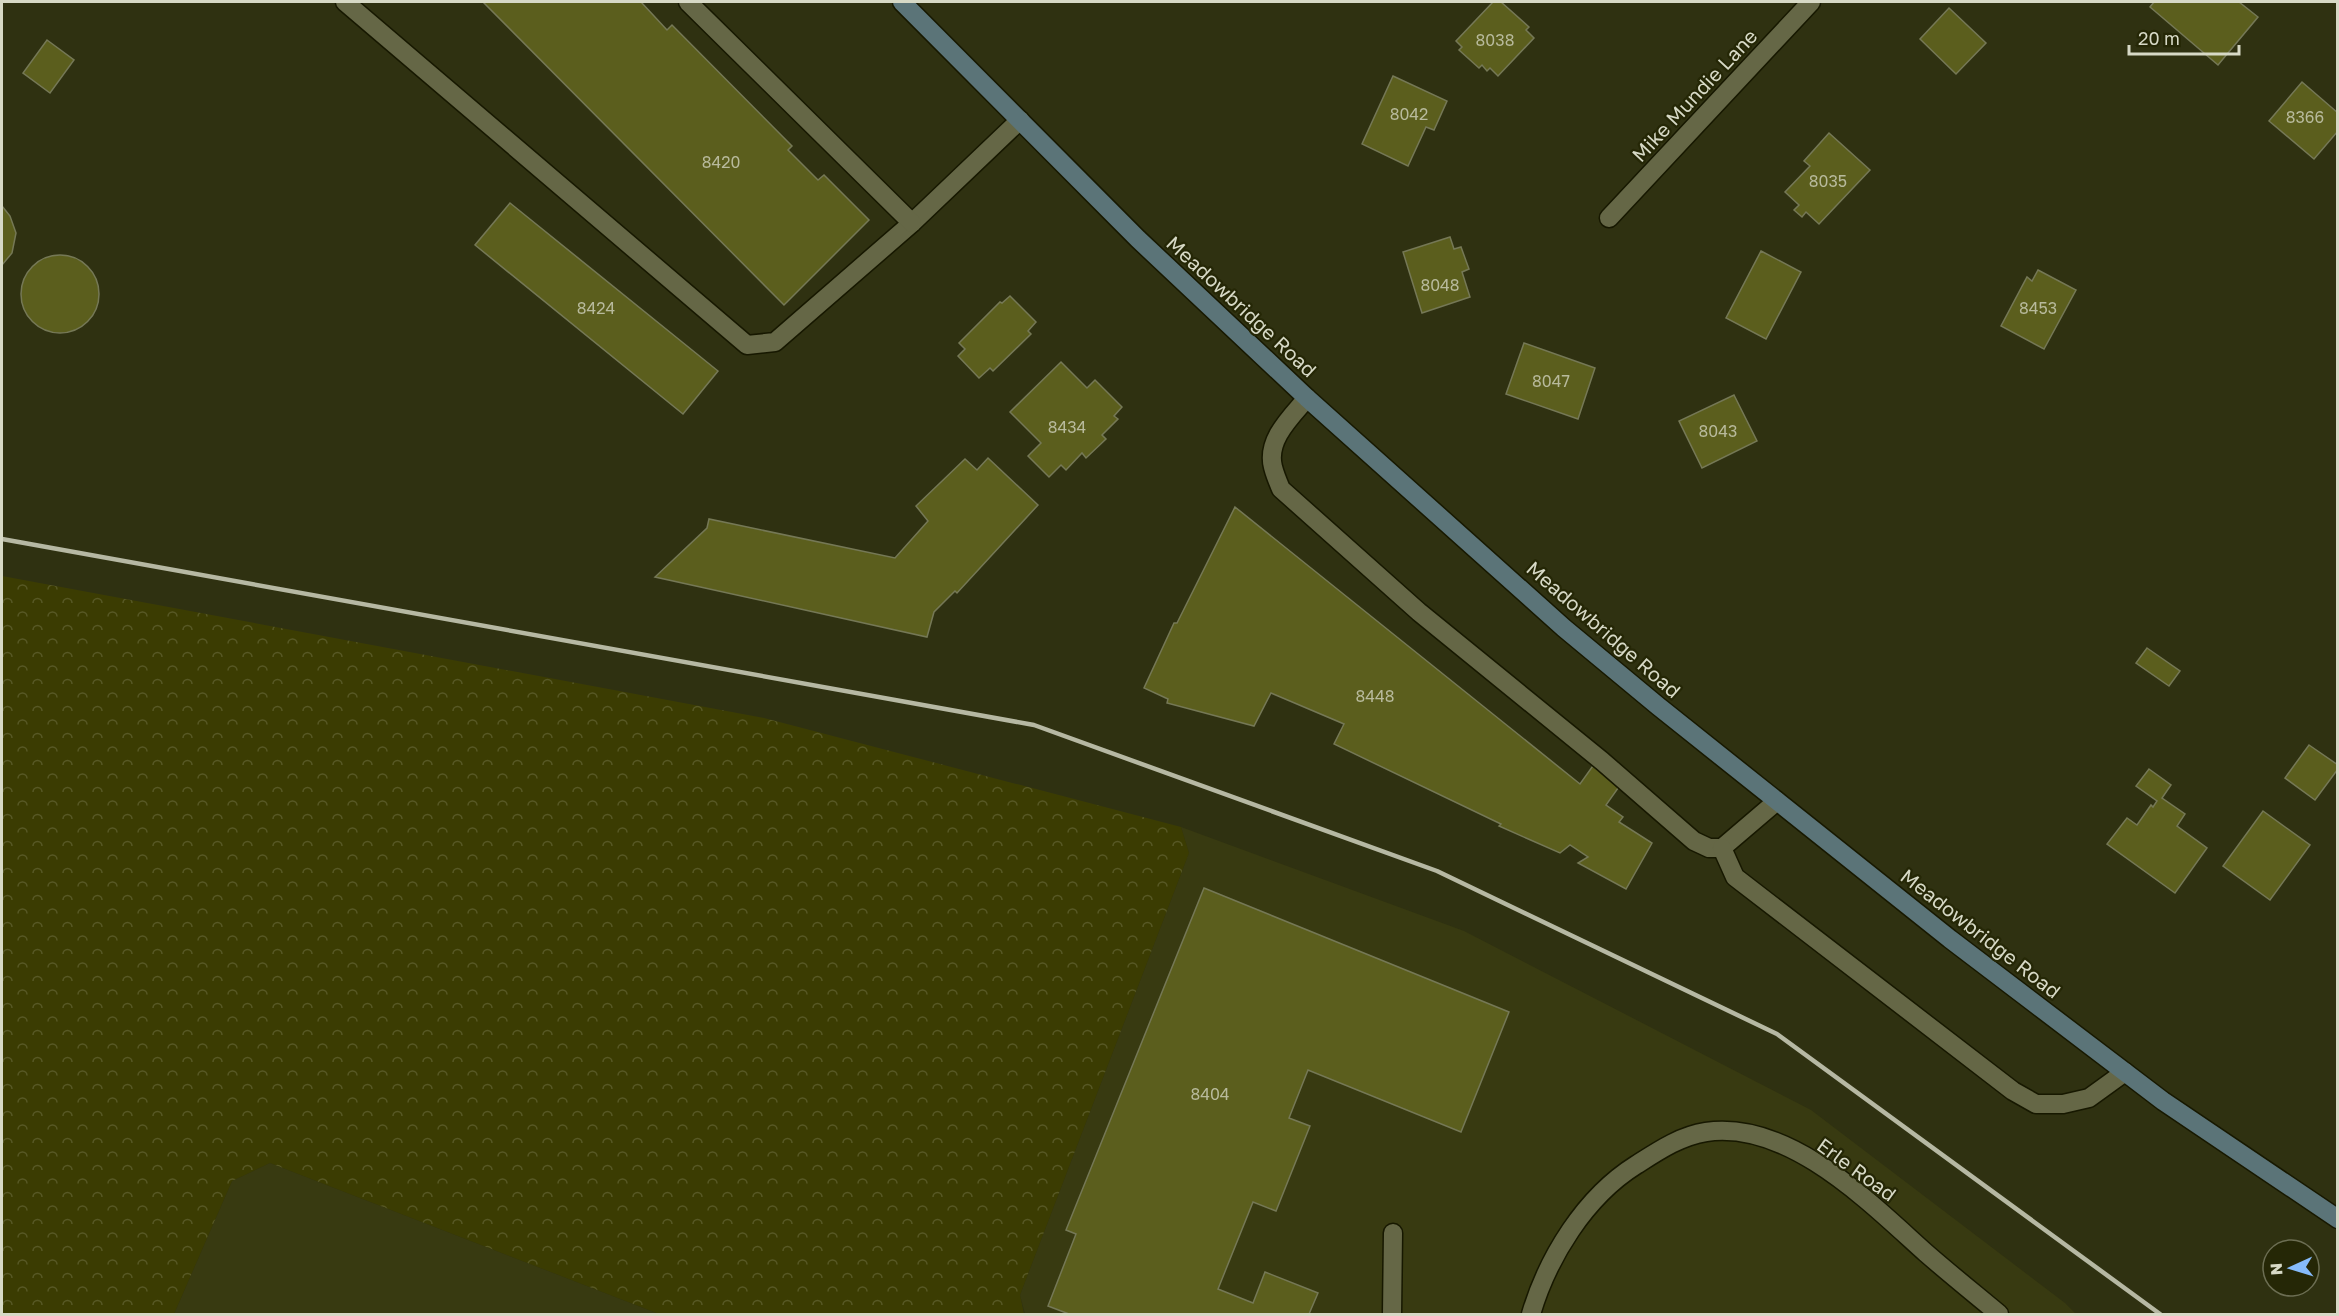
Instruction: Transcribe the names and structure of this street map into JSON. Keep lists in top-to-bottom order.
{
  "streets": {
    "main road": ["Meadowbridge Road"],
    "street": ["Mike Mundie Lane", "Erle Road"]
  },
  "house_numbers": [
    "8038",
    "8042",
    "8366",
    "8420",
    "8035",
    "8048",
    "8424",
    "8453",
    "8047",
    "8434",
    "8043",
    "8448",
    "8404"
  ],
  "scale_bar": "20 m",
  "north": "left"
}
